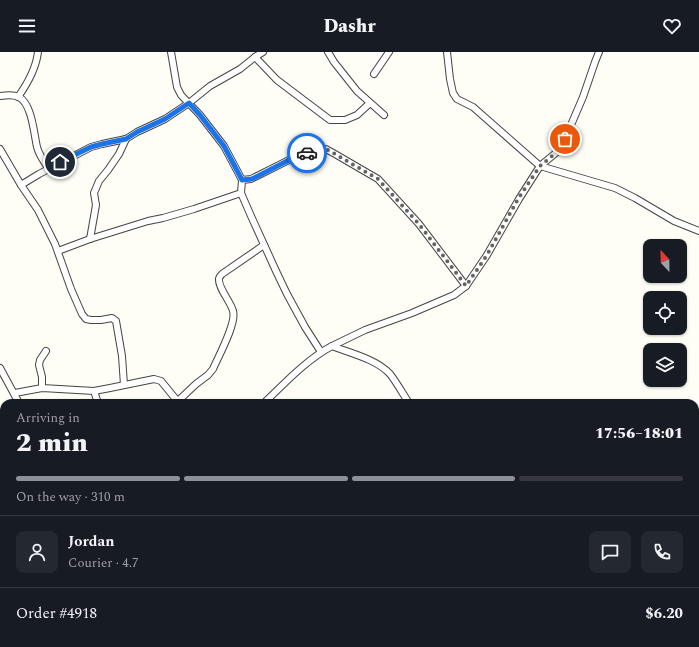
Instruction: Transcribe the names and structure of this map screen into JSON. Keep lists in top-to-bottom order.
{
  "north": "top",
  "page": {
    "header": "Dashr",
    "heading": ["2 min", "Arriving in", "17:56–18:01"],
    "panel": [
      "Jordan",
      "Courier · 4.7",
      "Order #4918",
      "$6.20"
    ],
    "bar": "On the way · 310 m"
  }
}
